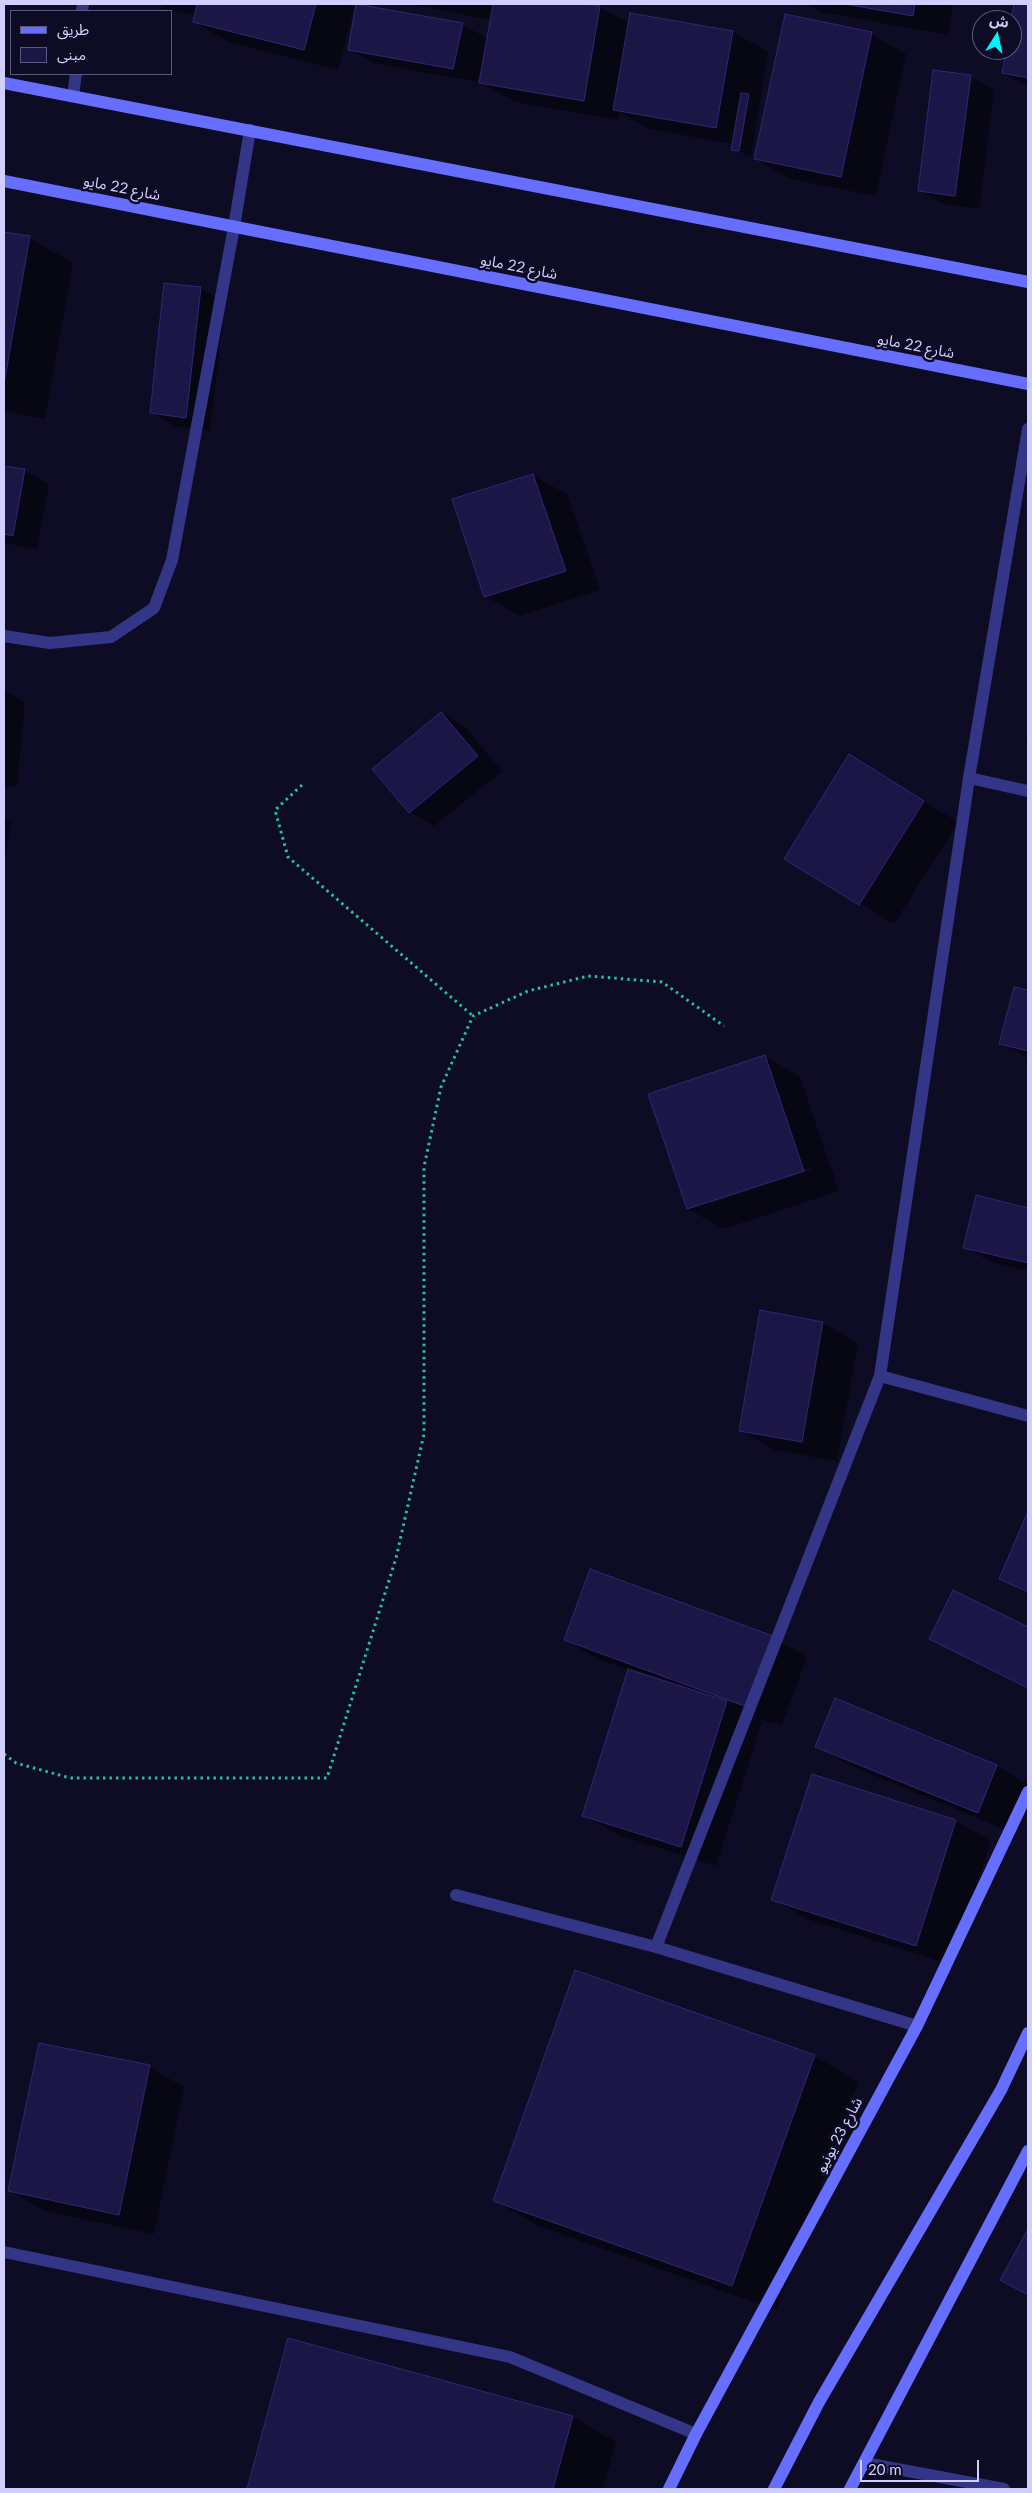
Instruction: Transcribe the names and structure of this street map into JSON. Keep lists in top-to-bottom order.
{
  "streets": {
    "main road": ["شارع 22 مايو", "شارع 23 يونيو"]
  },
  "legend": ["طريق", "مبنى"],
  "scale_bar": "20 m",
  "north": "top"
}
